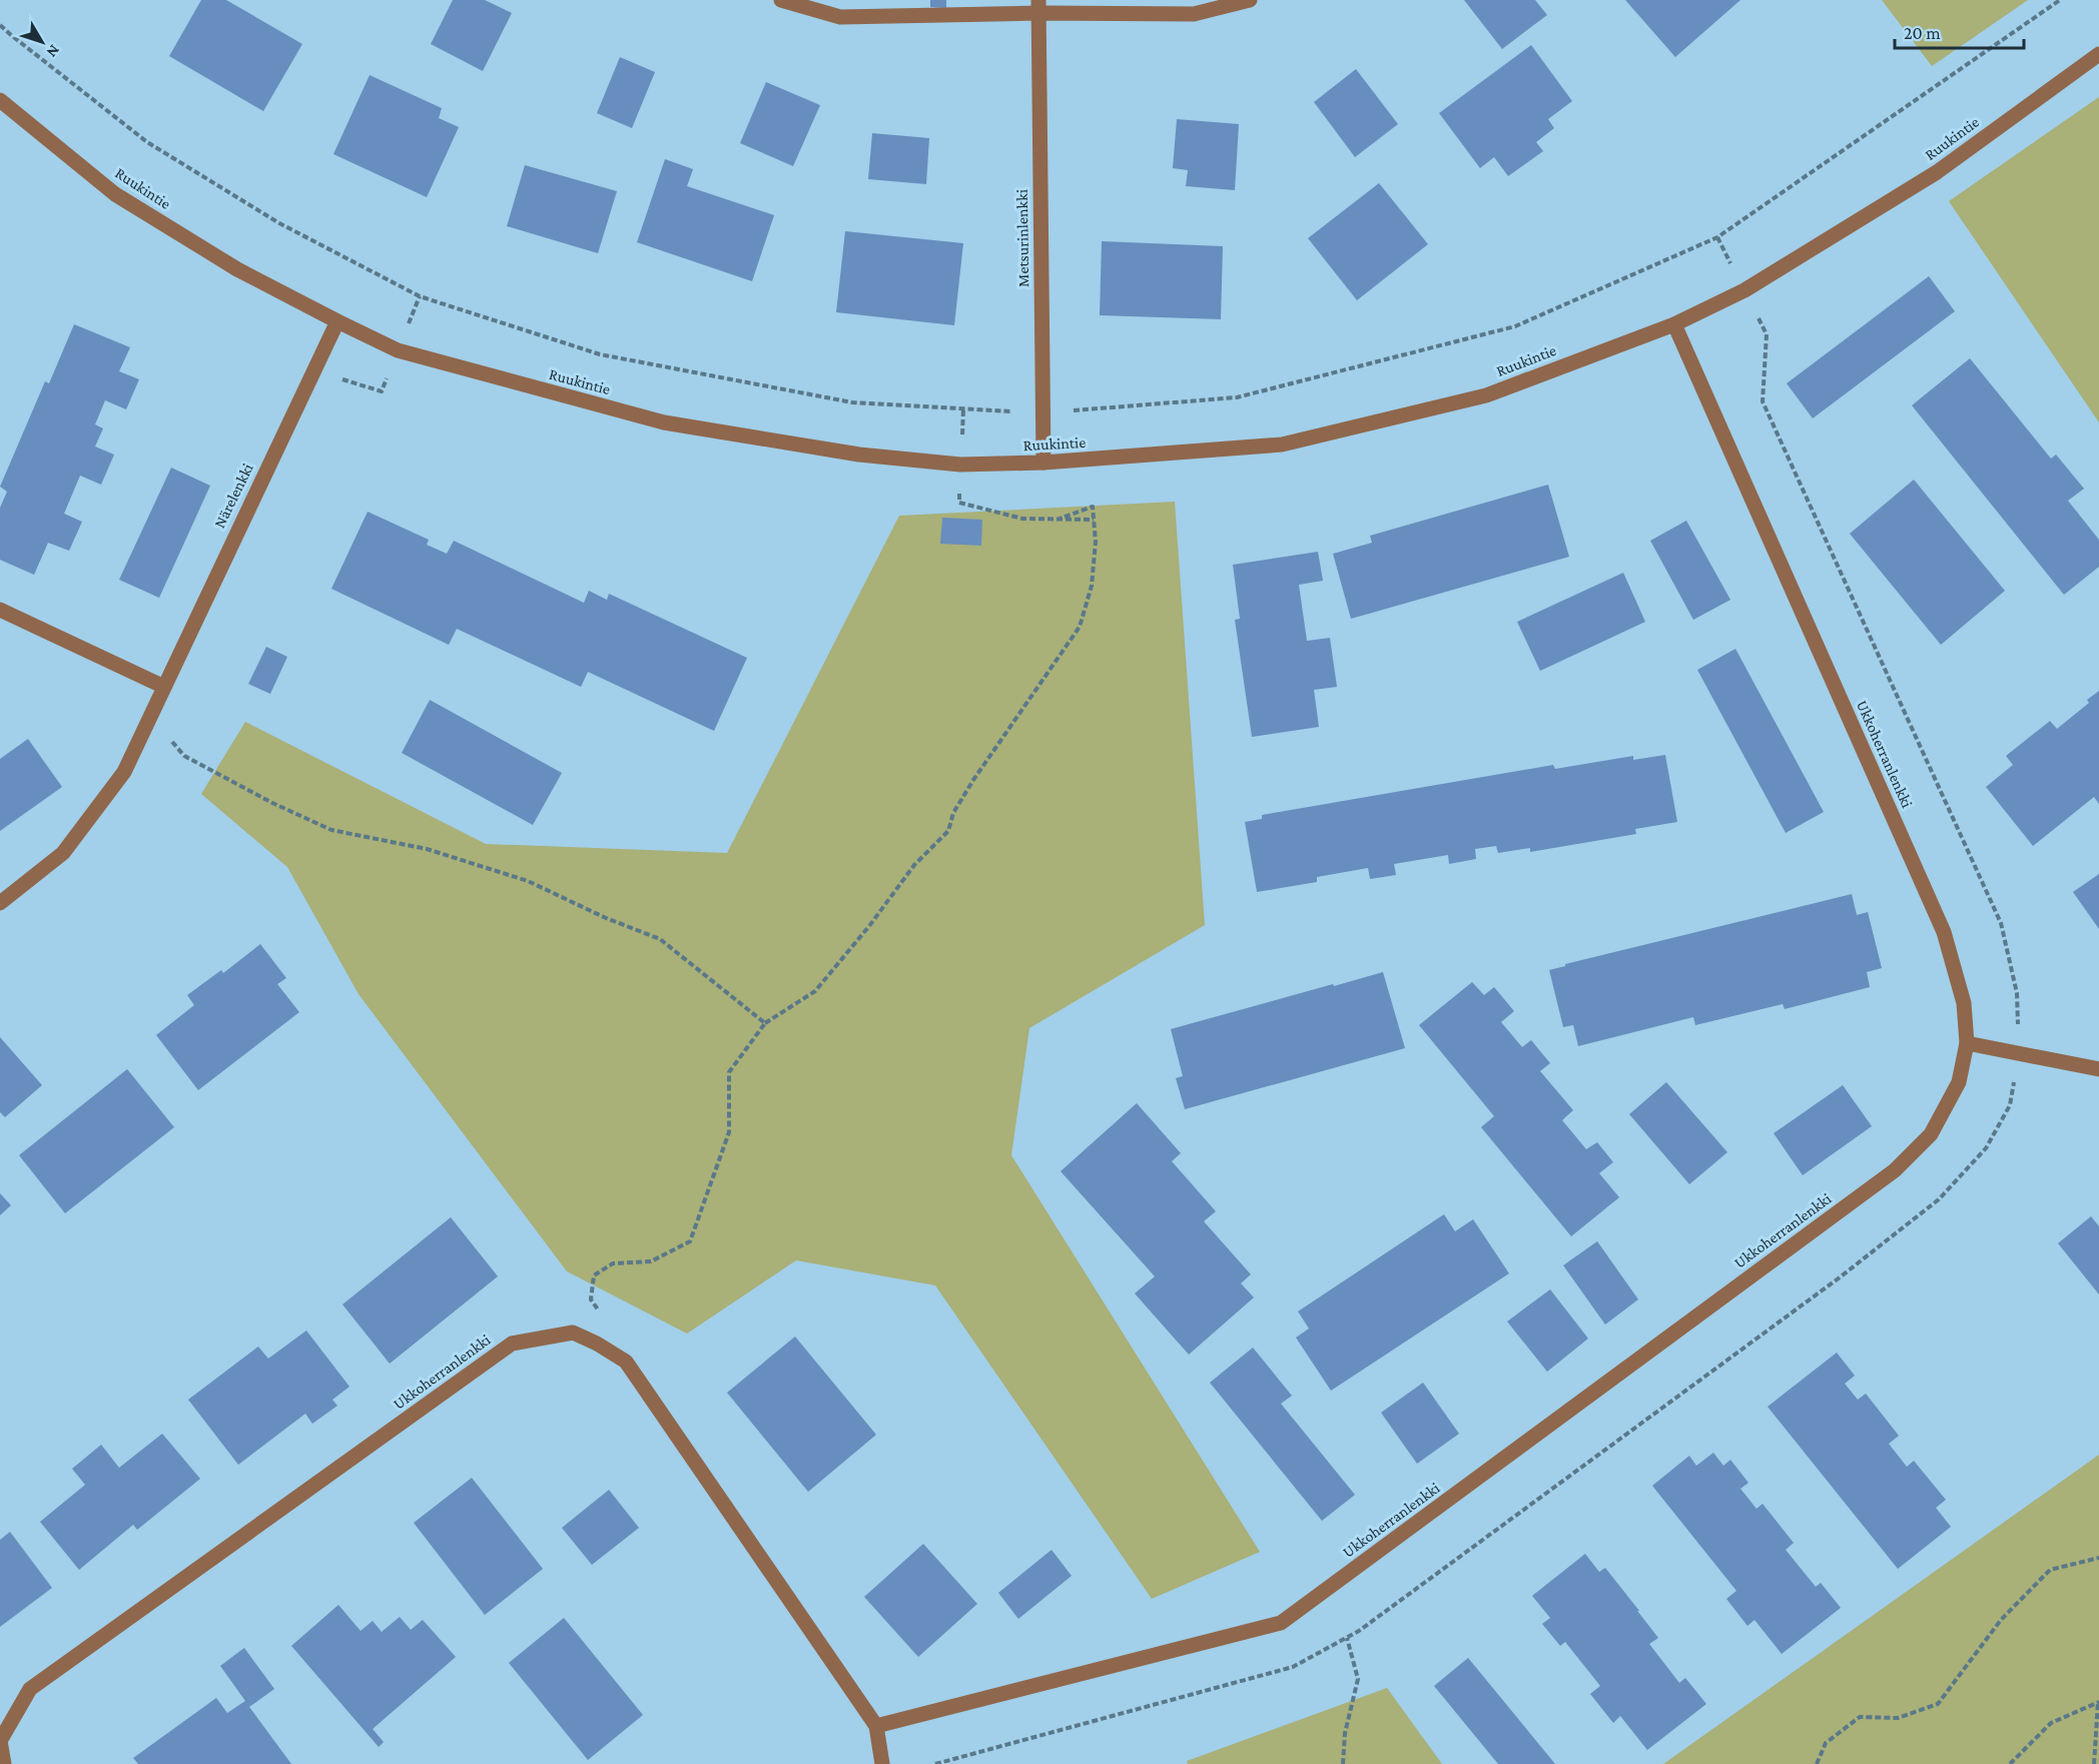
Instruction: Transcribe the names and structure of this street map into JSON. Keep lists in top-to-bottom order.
{
  "streets": {
    "street": [
      "Ruukintie",
      "Metsurinlenkki",
      "Närelenkki",
      "Ukkoherranlenkki"
    ]
  },
  "crossings": [
    ["Ruukintie", "Metsurinlenkki"],
    ["Ruukintie", "Närelenkki"],
    ["Ruukintie", "Ukkoherranlenkki"]
  ],
  "scale_bar": "20 m",
  "north": "bottom right"
}
